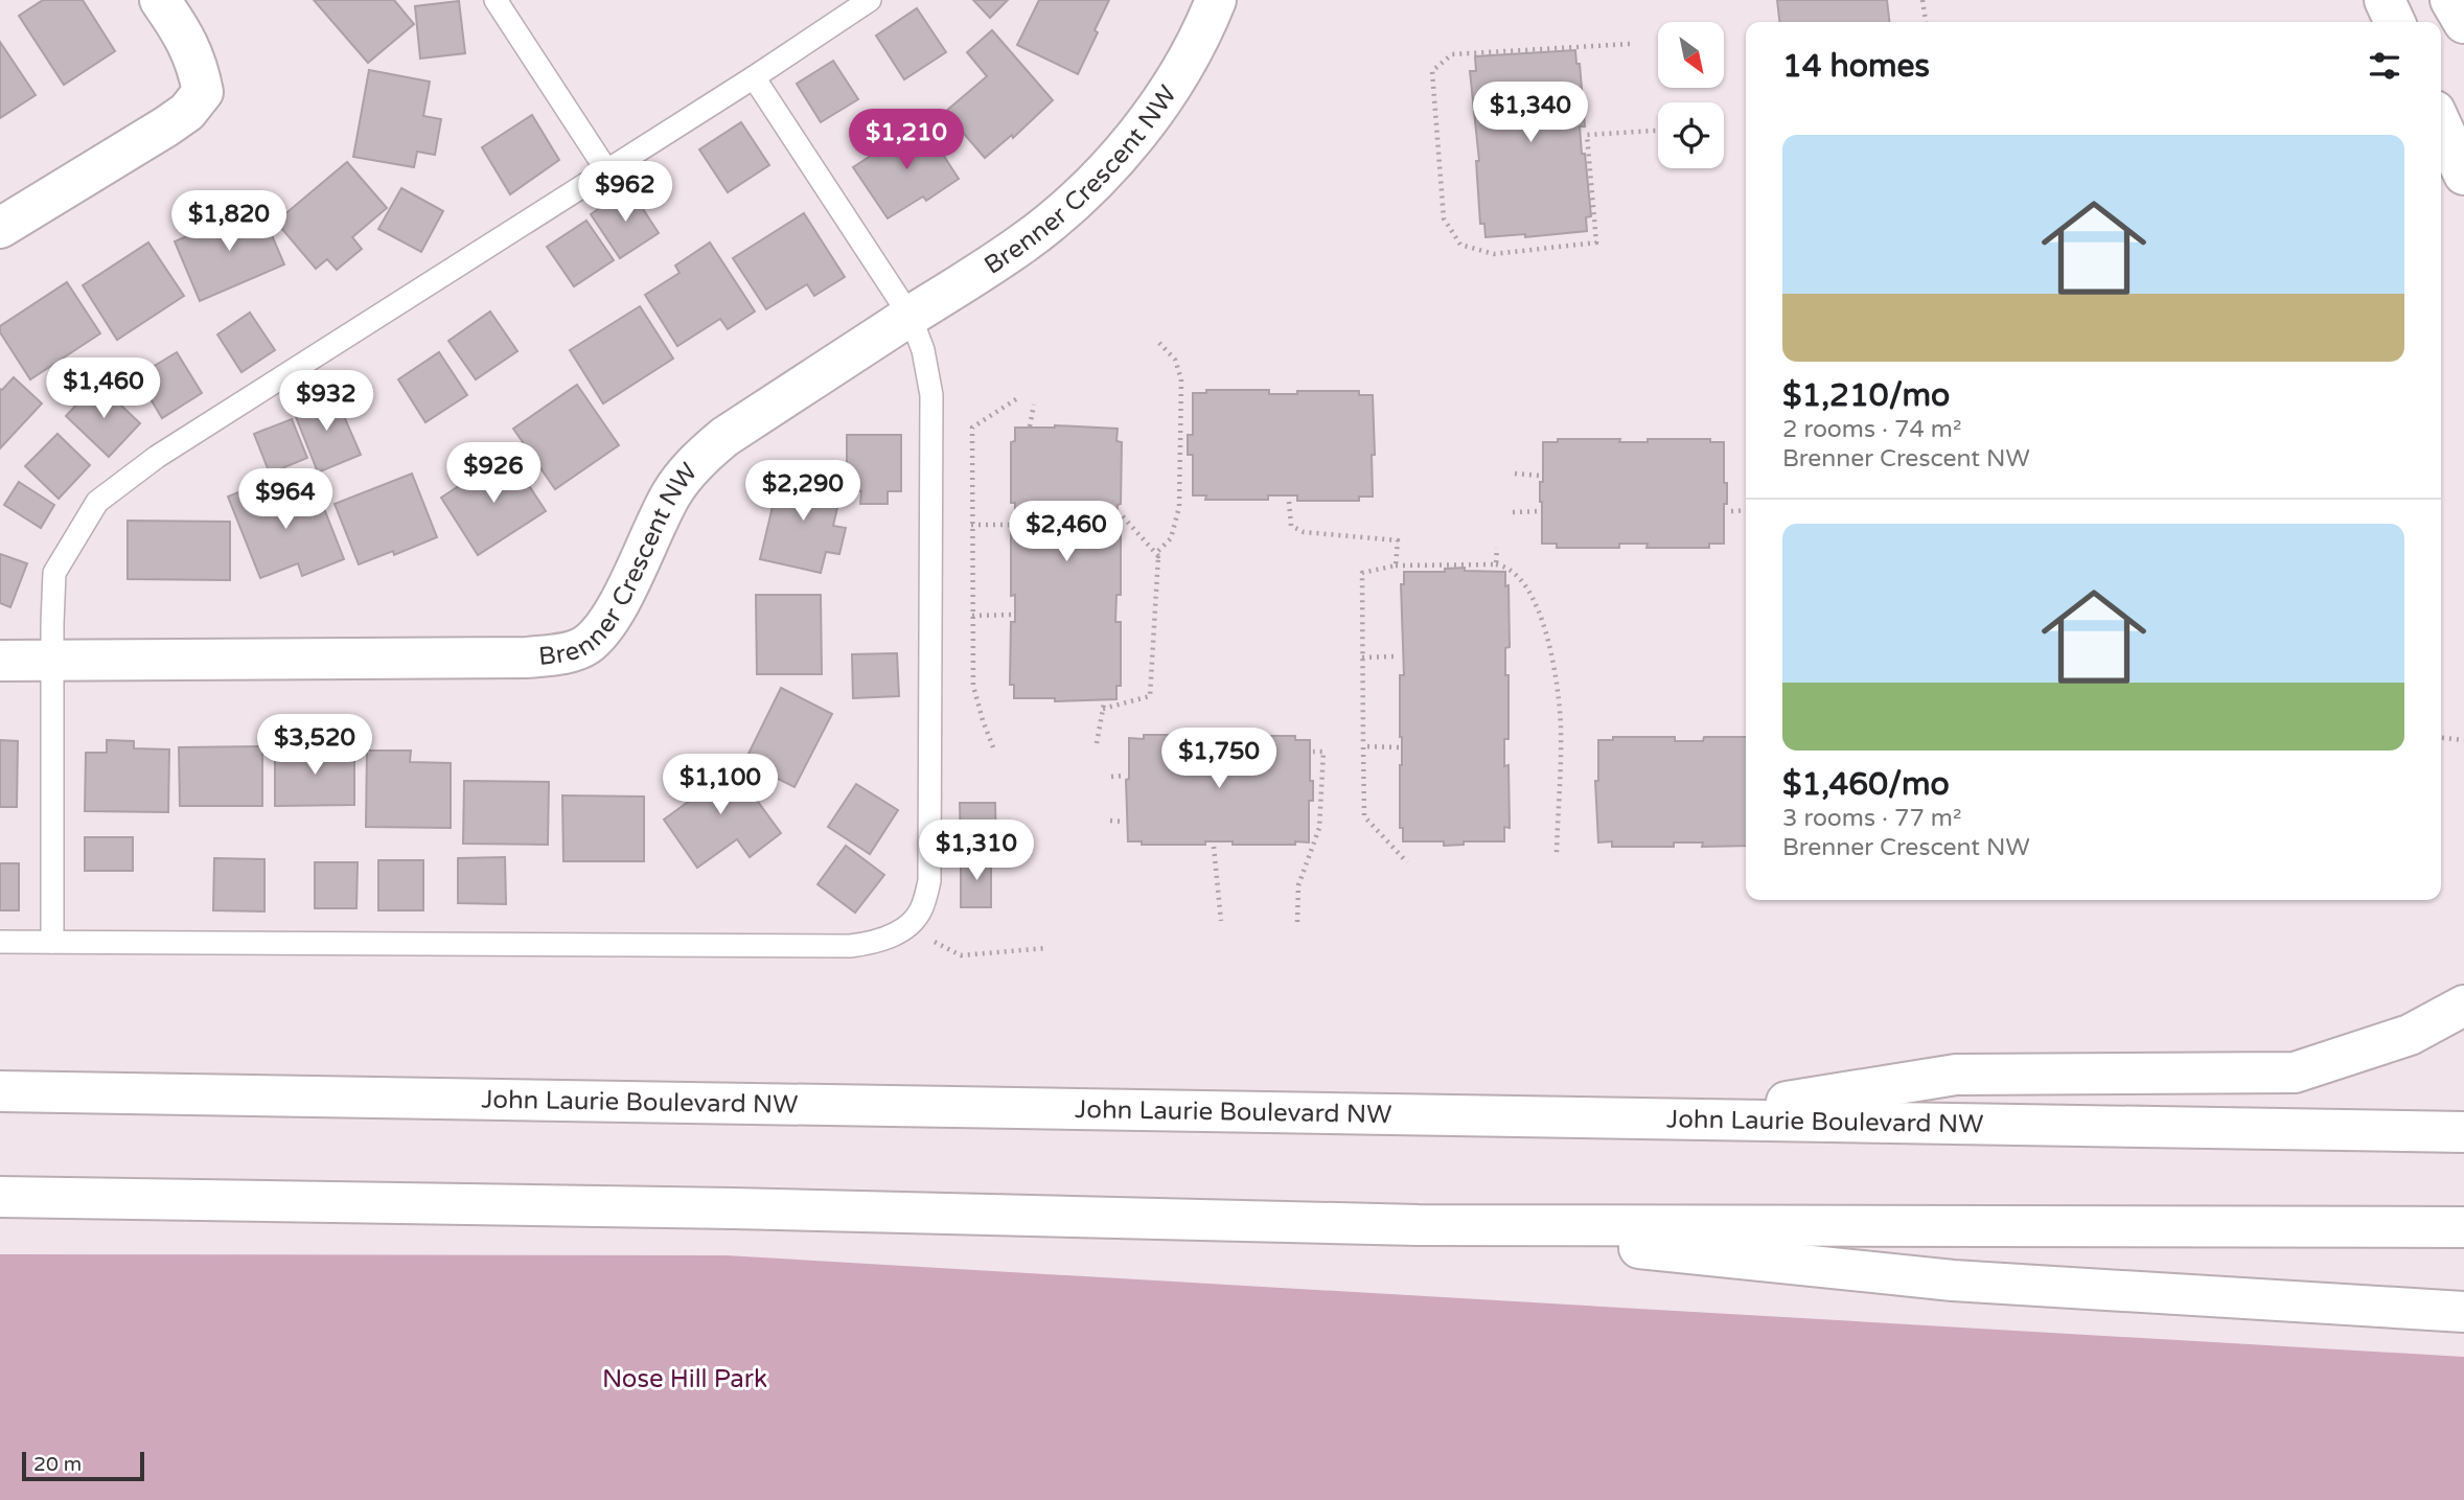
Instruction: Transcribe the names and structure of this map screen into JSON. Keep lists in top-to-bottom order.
{
  "streets": {
    "main road": ["Brenner Crescent NW", "John Laurie Boulevard NW"]
  },
  "parks": ["Nose Hill Park"],
  "scale_bar": "20 m",
  "north": "bottom right",
  "page": {
    "heading": "14 homes",
    "price": [
      "$1,340",
      "$1,210",
      "$962",
      "$1,820",
      "$1,460",
      "$932",
      "$926",
      "$2,290",
      "$964",
      "$2,460",
      "$3,520",
      "$1,750",
      "$1,100",
      "$1,310"
    ],
    "list": [
      {
        "name": "$1,210/mo",
        "note": "2 rooms · 74 m² · Brenner Crescent NW"
      },
      {
        "name": "$1,460/mo",
        "note": "3 rooms · 77 m² · Brenner Crescent NW"
      }
    ],
    "scale": "20 m"
  }
}
